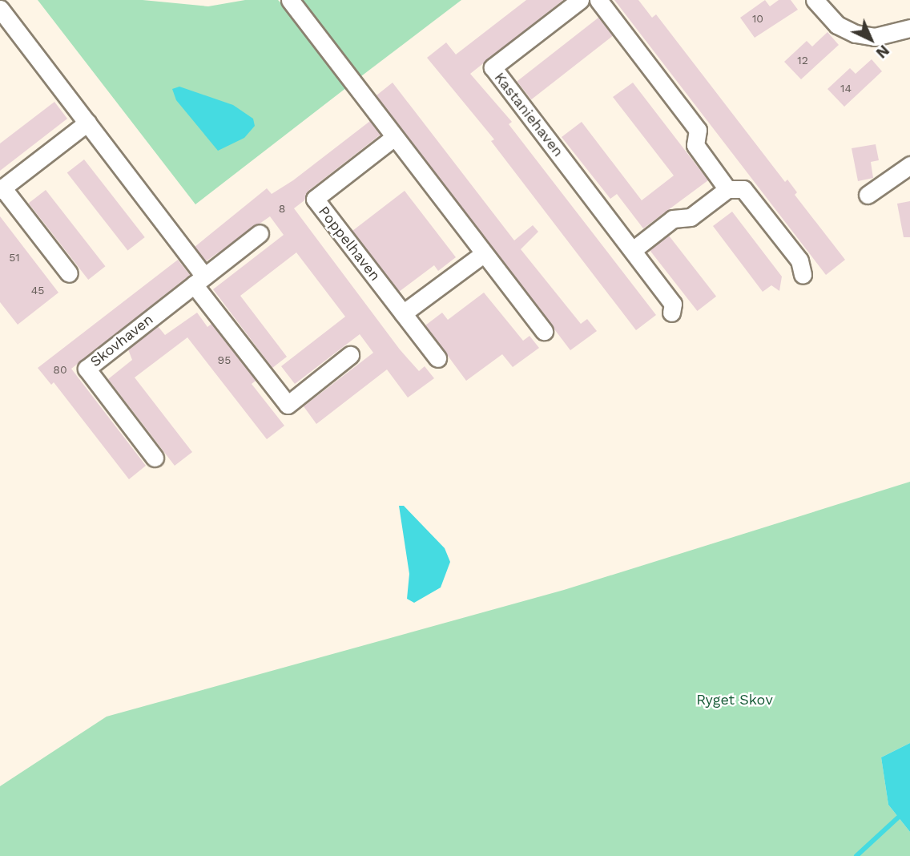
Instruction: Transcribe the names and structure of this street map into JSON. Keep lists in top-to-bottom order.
{
  "streets": {
    "street": ["Kastaniehaven", "Poppelhaven", "Skovhaven"]
  },
  "parks": ["Ryget Skov"],
  "house_numbers": [
    "10",
    "12",
    "14",
    "8",
    "51",
    "45",
    "95",
    "80"
  ],
  "north": "bottom right"
}
